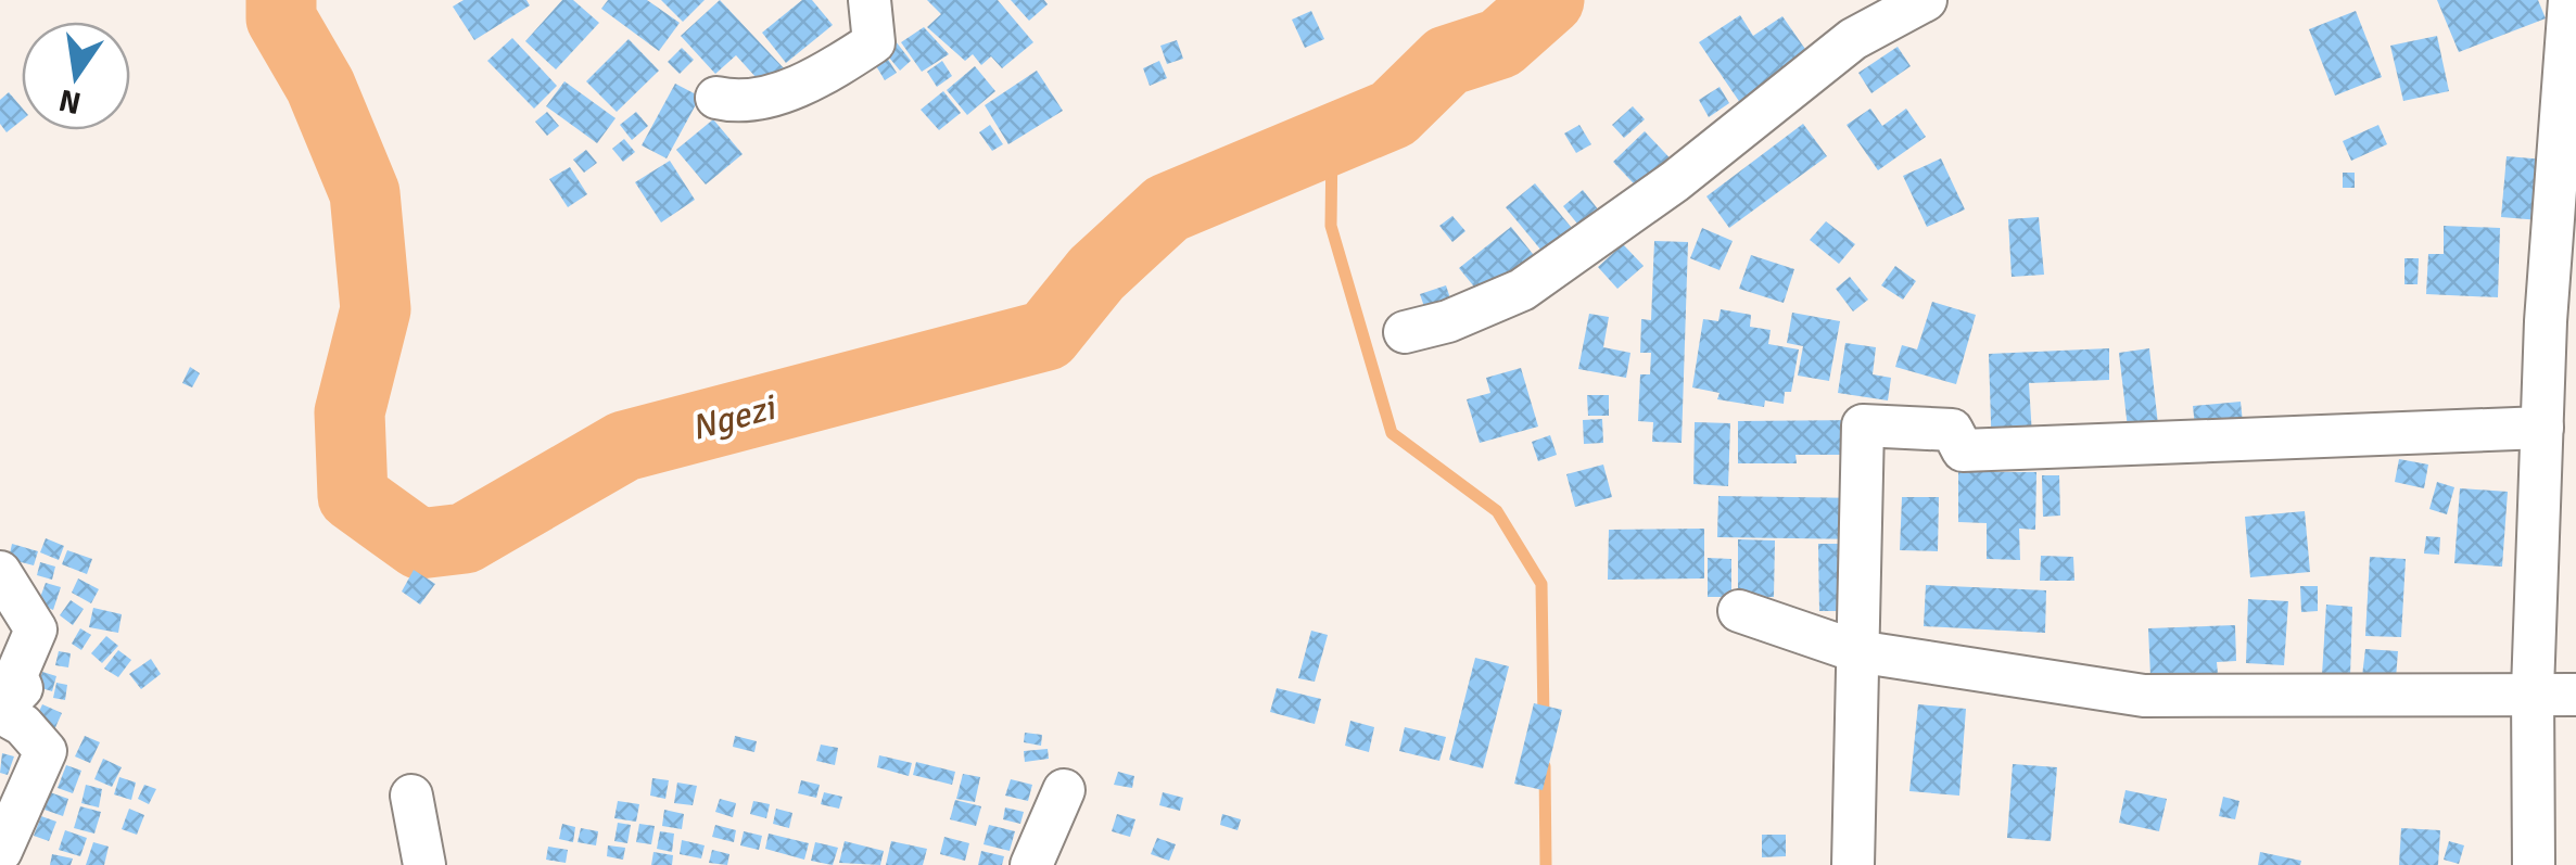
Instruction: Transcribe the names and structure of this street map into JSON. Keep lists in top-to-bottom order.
{
  "water": ["Ngezi"],
  "north": "bottom"
}
